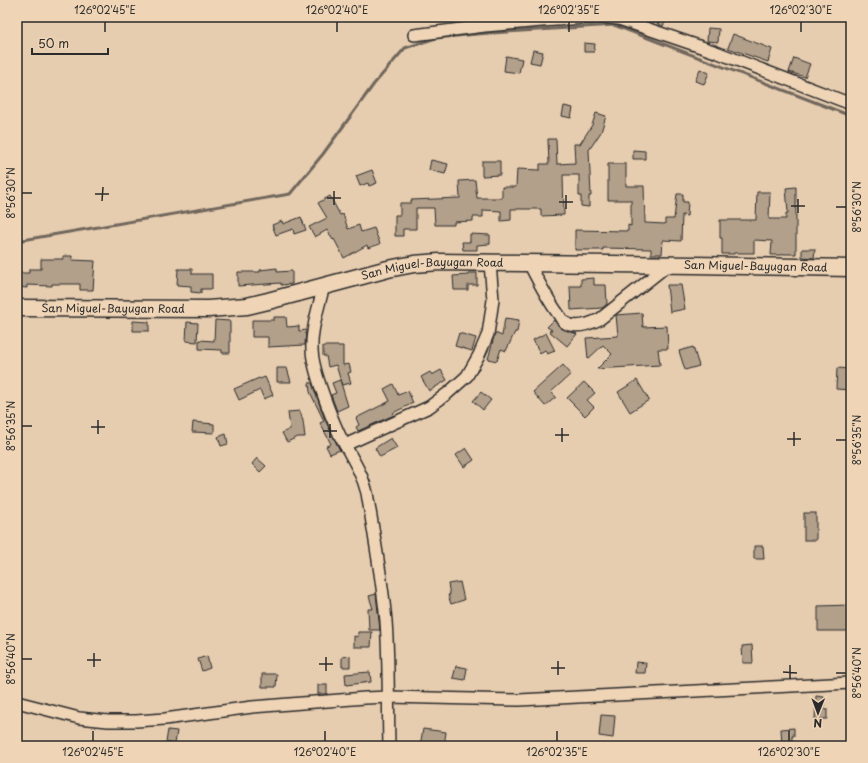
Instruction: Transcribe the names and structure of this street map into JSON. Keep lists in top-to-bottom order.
{
  "streets": {
    "main road": ["San Miguel-Bayugan Road"]
  },
  "scale_bar": "50 m",
  "north": "bottom",
  "coordinates": [
    "126°02'45\"E",
    "126°02'40\"E",
    "126°02'35\"E",
    "126°02'30\"E",
    "8°56'30\"N",
    "8°56'35\"N",
    "8°56'40\"N"
  ]
}
